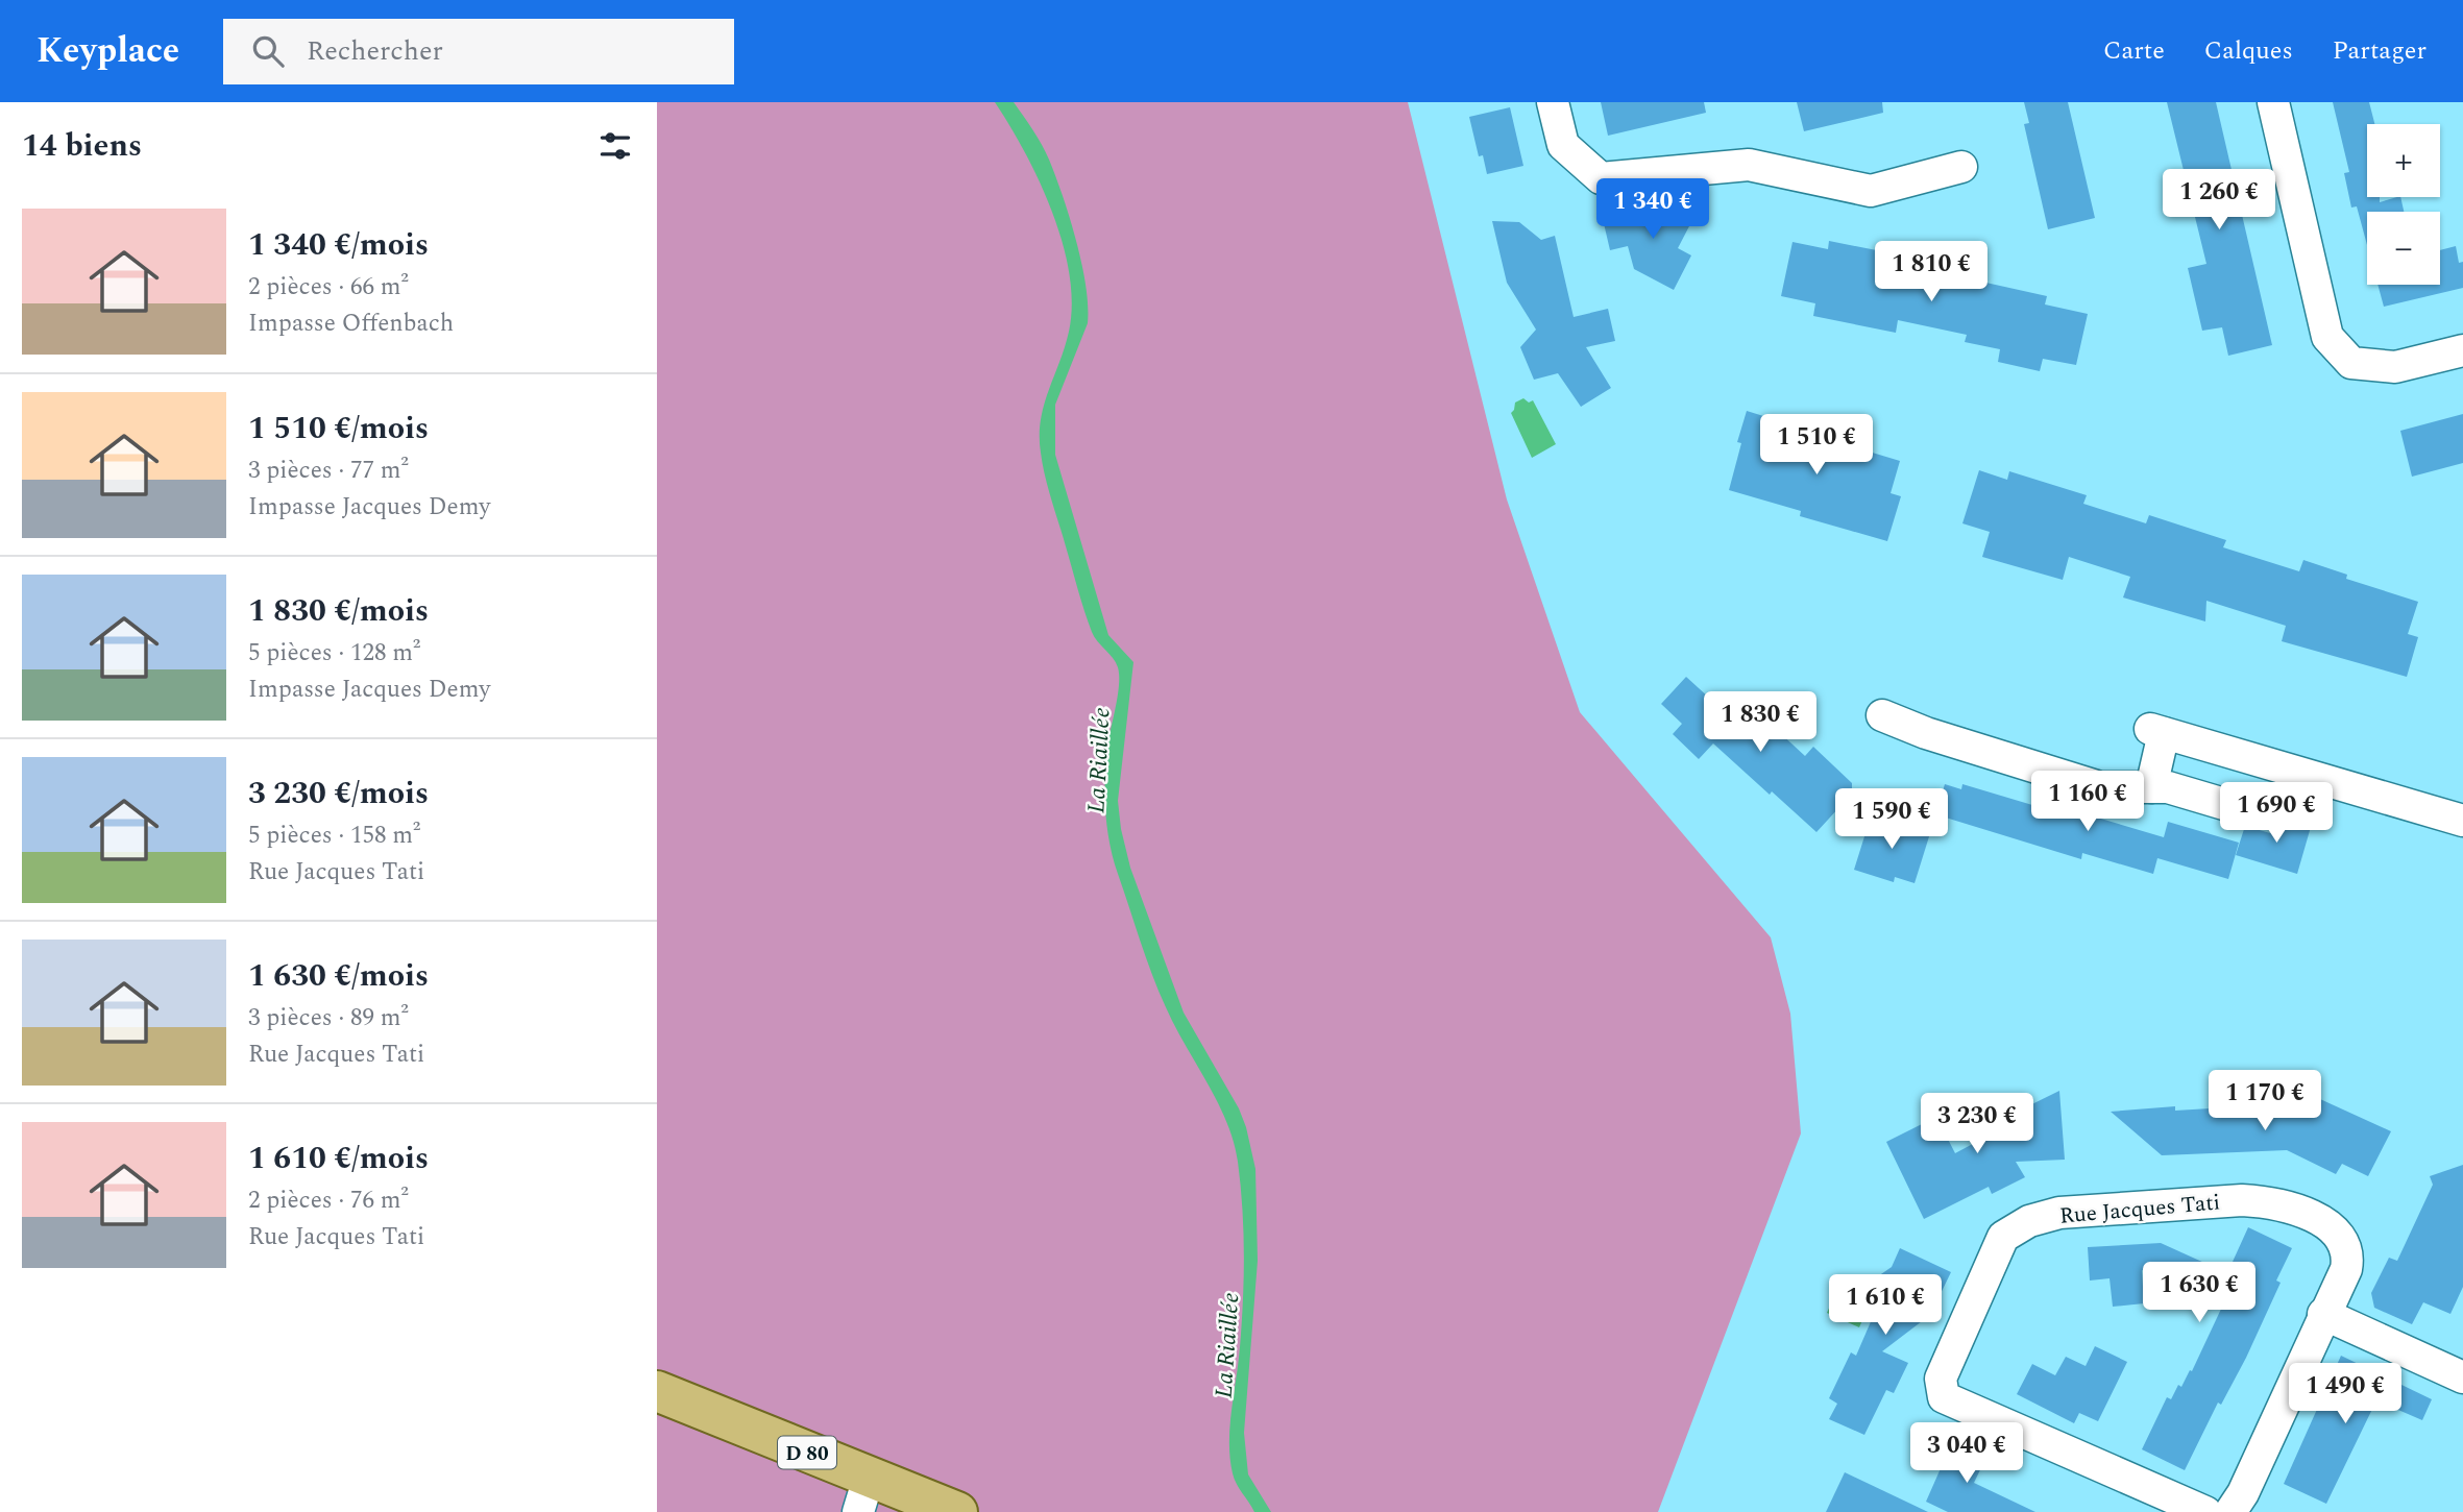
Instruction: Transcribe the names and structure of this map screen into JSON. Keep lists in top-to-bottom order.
{
  "streets": {
    "main road": ["D 80"],
    "street": ["Rue Jacques Tati"]
  },
  "water": ["La Riaillée"],
  "page": {
    "header": "Keyplace",
    "search": "Rechercher",
    "nav": ["Carte", "Calques", "Partager"],
    "heading": "14 biens",
    "map_buttons": ["+", "−"],
    "price": [
      "1 260 €",
      "1 340 €",
      "1 810 €",
      "1 510 €",
      "1 830 €",
      "1 160 €",
      "1 690 €",
      "1 590 €",
      "1 170 €",
      "3 230 €",
      "1 630 €",
      "1 610 €",
      "1 490 €",
      "3 040 €"
    ],
    "list": [
      {
        "name": "1 340 €/mois",
        "note": "2 pièces · 66 m² · Impasse Offenbach"
      },
      {
        "name": "1 510 €/mois",
        "note": "3 pièces · 77 m² · Impasse Jacques Demy"
      },
      {
        "name": "1 830 €/mois",
        "note": "5 pièces · 128 m² · Impasse Jacques Demy"
      },
      {
        "name": "3 230 €/mois",
        "note": "5 pièces · 158 m² · Rue Jacques Tati"
      },
      {
        "name": "1 630 €/mois",
        "note": "3 pièces · 89 m² · Rue Jacques Tati"
      },
      {
        "name": "1 610 €/mois",
        "note": "2 pièces · 76 m² · Rue Jacques Tati"
      }
    ]
  }
}
